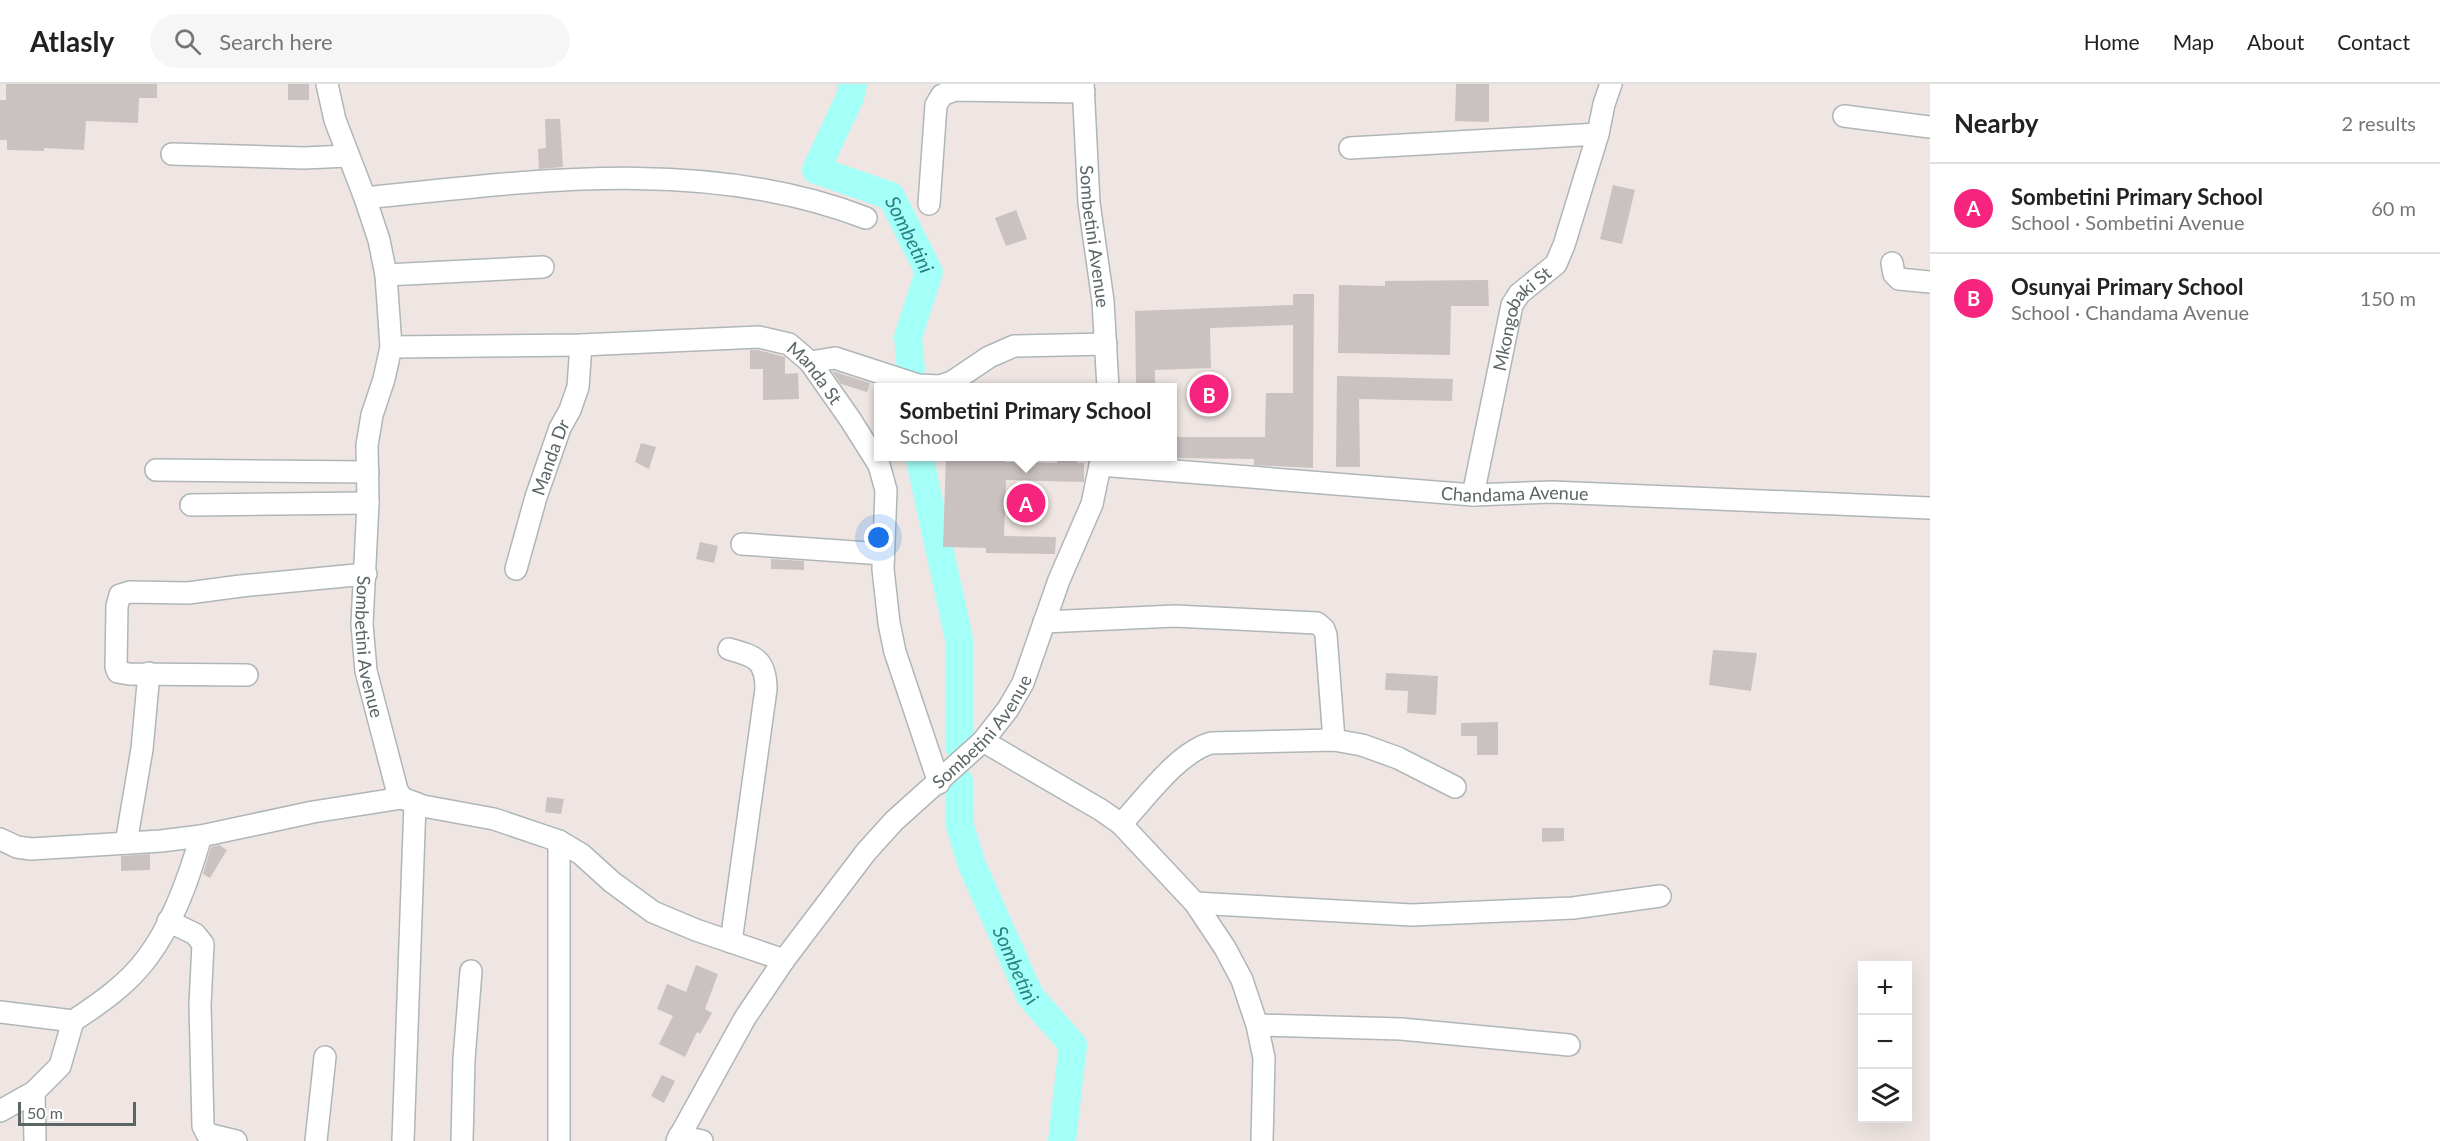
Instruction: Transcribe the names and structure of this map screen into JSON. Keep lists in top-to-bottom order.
{
  "streets": {
    "street": [
      "Sombetini Avenue",
      "Mkongobaki St",
      "Manda St",
      "Manda Dr",
      "Chandama Avenue"
    ]
  },
  "crossings": [
    ["Sombetini Avenue", "Manda St"],
    ["Sombetini Avenue", "Chandama Avenue"],
    ["Mkongobaki St", "Chandama Avenue"],
    ["Manda St", "Manda Dr"]
  ],
  "water": ["Sombetini"],
  "scale_bar": "50 m",
  "page": {
    "header": "Atlasly",
    "search": "Search here",
    "nav": [
      "Home",
      "Map",
      "About",
      "Contact"
    ],
    "heading": ["Nearby", "2 results"],
    "list": [
      {
        "mark": "A",
        "name": "Sombetini Primary School",
        "note": "School · Sombetini Avenue",
        "value": "60 m"
      },
      {
        "mark": "B",
        "name": "Osunyai Primary School",
        "note": "School · Chandama Avenue",
        "value": "150 m"
      }
    ],
    "pins": ["B", "A"],
    "popup": ["Sombetini Primary School", "School"],
    "map_buttons": ["+", "−"],
    "scale": "50 m"
  }
}
